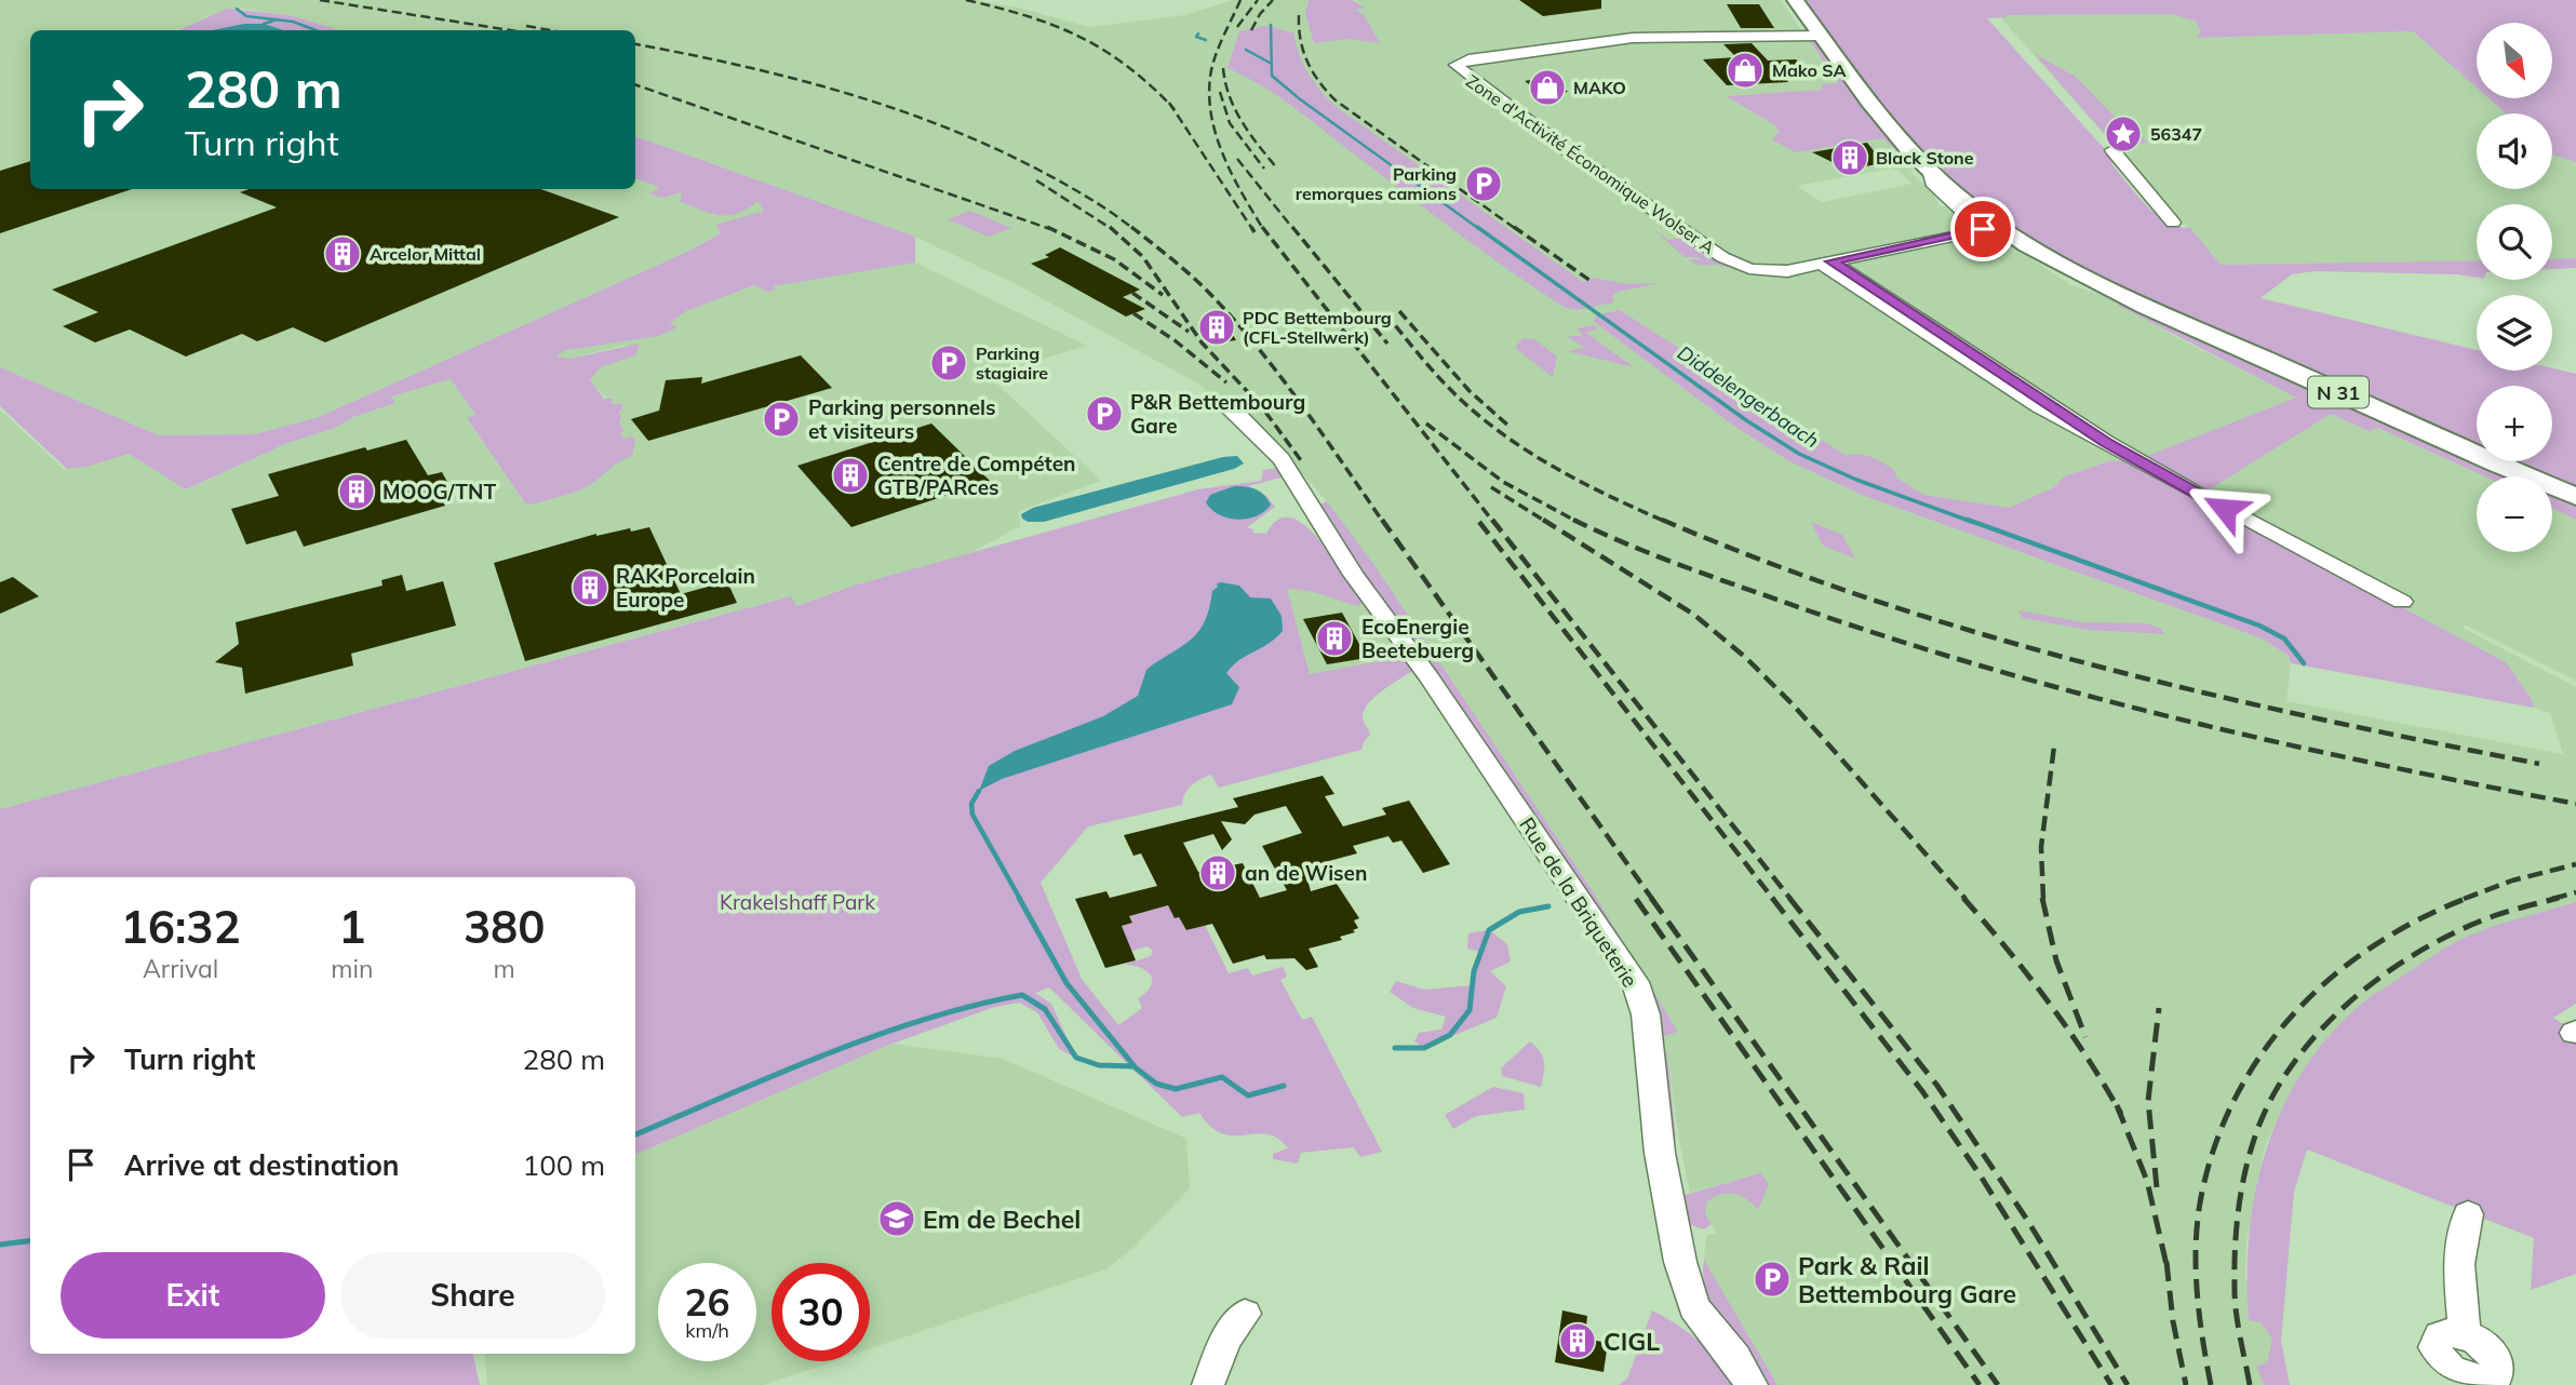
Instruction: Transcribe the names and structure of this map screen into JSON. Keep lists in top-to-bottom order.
{
  "streets": {
    "main road": ["N 31"],
    "street": ["Zone d'Activité Économique Wolser A", "Rue de la Briqueterie"]
  },
  "crossings": [
    ["Zone d'Activité Économique Wolser A", "N 31"]
  ],
  "water": ["Diddelengerbaach"],
  "parks": ["Krakelshaff Park"],
  "places": {
    "shop": ["Mako SA", "MAKO"],
    "place": ["56347"],
    "building": [
      "Black Stone",
      "Arcelor Mittal",
      "PDC Bettembourg (CFL-Stellwerk)",
      "Centre de Compéten GTB/PARces",
      "MOOG/TNT",
      "RAK Porcelain Europe",
      "EcoEnergie Beetebuerg",
      "an de Wisen",
      "CIGL"
    ],
    "parking": [
      "Parking remorques camions",
      "Parking stagiaire",
      "P&R Bettembourg Gare",
      "Parking personnels et visiteurs",
      "Park & Rail Bettembourg Gare"
    ],
    "school or university": ["Em de Bechel"]
  },
  "north": "bottom right",
  "page": {
    "map_buttons": ["+", "−"],
    "turn": ["280 m", "Turn right"],
    "eta": [
      "16:32",
      "Arrival",
      "1",
      "min",
      "380",
      "m"
    ],
    "list": [
      {
        "name": "Turn right",
        "value": "280 m"
      },
      {
        "name": "Arrive at destination",
        "value": "100 m"
      }
    ],
    "buttons": ["Exit", "Share"],
    "speed": "26 km/h",
    "limit": "30"
  }
}
